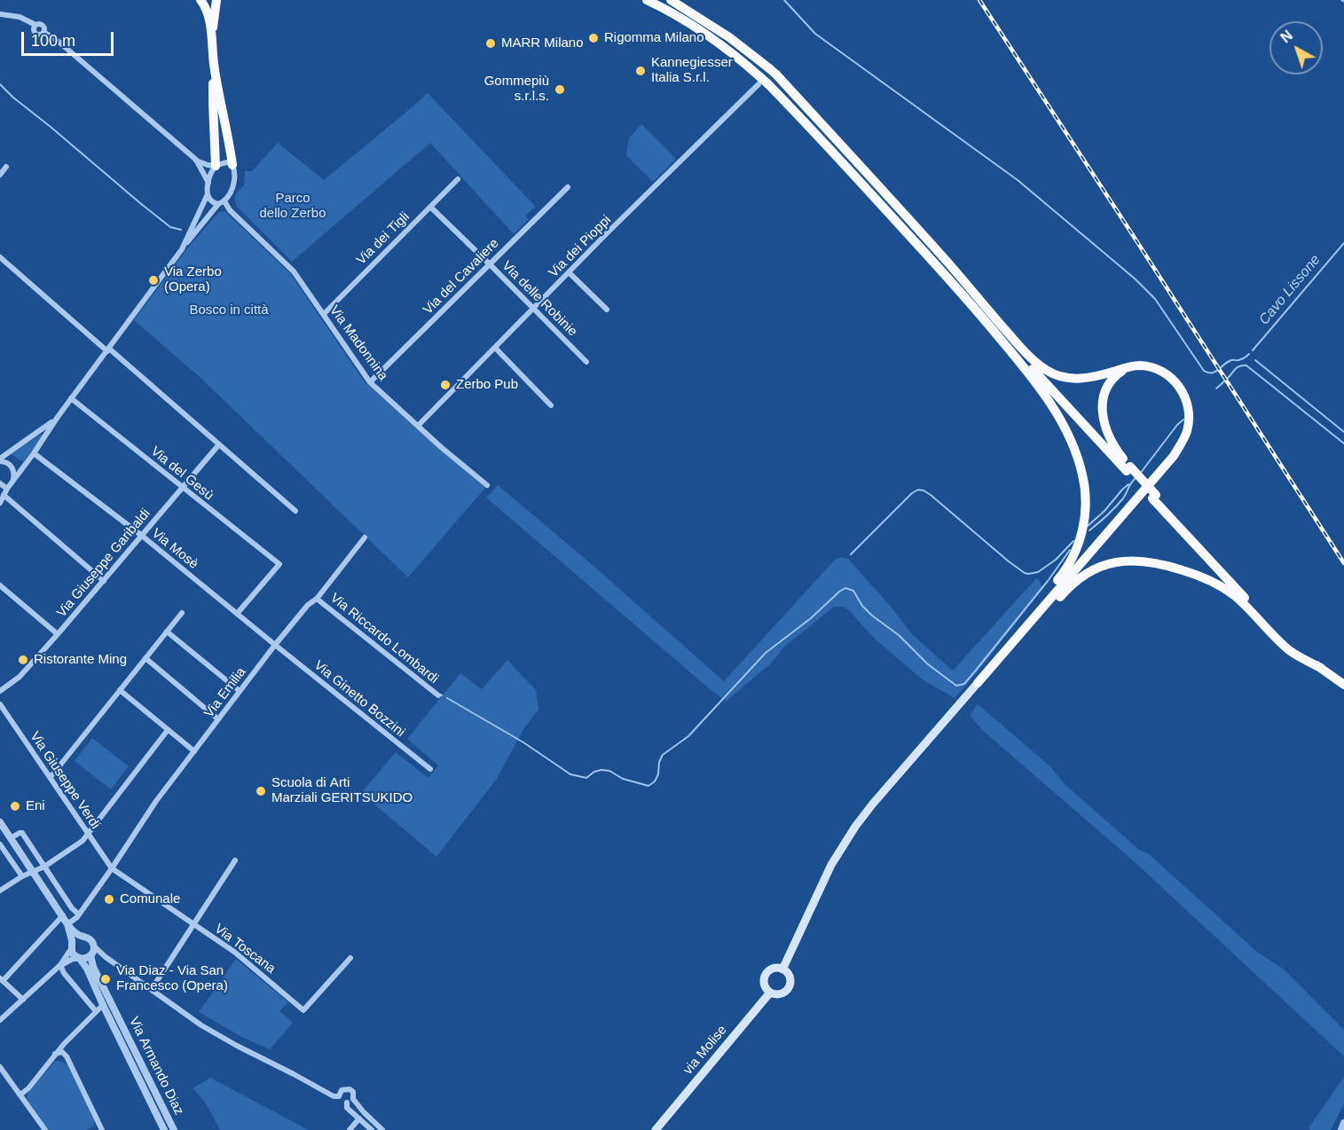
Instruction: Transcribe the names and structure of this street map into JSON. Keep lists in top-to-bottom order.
{
  "streets": {
    "main road": ["via Molise"],
    "street": [
      "Via dei Tigli",
      "Via dei Pioppi",
      "Via del Cavaliere",
      "Via delle Robinie",
      "Via Madonnina",
      "Via del Gesù",
      "Via Mosè",
      "Via Giuseppe Garibaldi",
      "Via Riccardo Lombardi",
      "Via Emilia",
      "Via Ginetto Bozzini",
      "Via Giuseppe Verdi",
      "Via Toscana",
      "Via Armando Diaz"
    ]
  },
  "crossings": [
    ["Via dei Tigli", "Via delle Robinie"],
    ["Via dei Tigli", "Via Madonnina"],
    ["Via dei Pioppi", "Via delle Robinie"],
    ["Via dei Pioppi", "Via Madonnina"],
    ["Via del Cavaliere", "Via delle Robinie"],
    ["Via del Cavaliere", "Via Madonnina"],
    ["Via del Gesù", "Via Mosè"],
    ["Via del Gesù", "Via Giuseppe Garibaldi"],
    ["Via Mosè", "Via Giuseppe Garibaldi"],
    ["Via Mosè", "Via Emilia"],
    ["Via Mosè", "Via Ginetto Bozzini"],
    ["Via Riccardo Lombardi", "Via Emilia"],
    ["Via Emilia", "Via Ginetto Bozzini"],
    ["Via Emilia", "Via Giuseppe Verdi"],
    ["Via Emilia", "Via Toscana"],
    ["Via Giuseppe Verdi", "Via Toscana"]
  ],
  "water": ["Cavo Lissone"],
  "parks": ["Parco dello Zerbo", "Bosco in città"],
  "places": [
    "Rigomma Milano",
    "MARR Milano",
    "Kannegiesser Italia S.r.l.",
    "Gommepiù s.r.l.s.",
    "Via Zerbo (Opera)",
    "Zerbo Pub",
    "Ristorante Ming",
    "Scuola di Arti Marziali GERITSUKIDO",
    "Eni",
    "Comunale",
    "Via Diaz - Via San Francesco (Opera)"
  ],
  "scale_bar": "100 m",
  "north": "top left"
}
